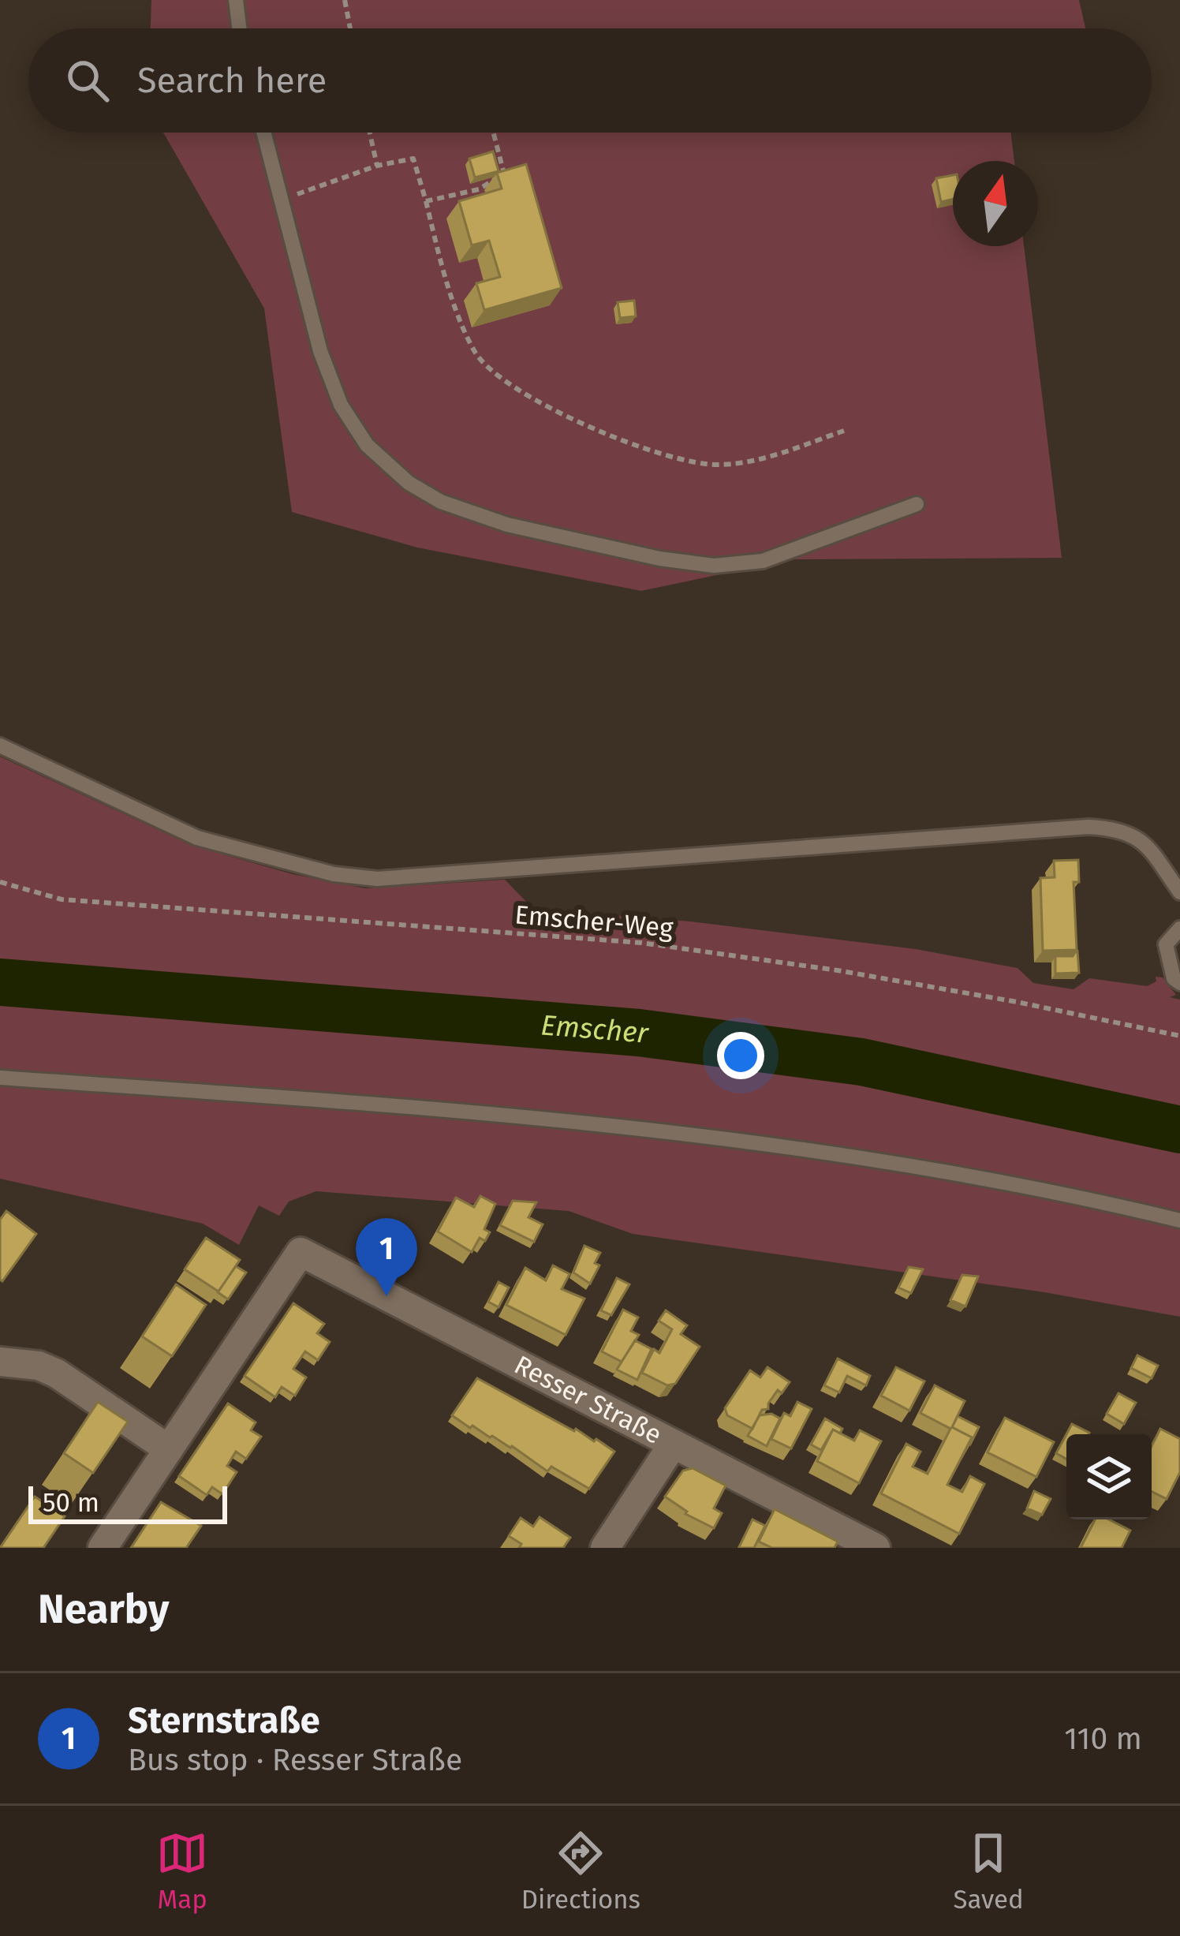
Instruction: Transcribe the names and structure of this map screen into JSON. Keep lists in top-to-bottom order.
{
  "streets": {
    "street": ["Resser Straße"],
    "path": ["Emscher-Weg"]
  },
  "water": ["Emscher"],
  "scale_bar": "50 m",
  "north": "top",
  "page": {
    "search": "Search here",
    "pins": "1",
    "scale": "50 m",
    "heading": "Nearby",
    "list": [
      {
        "mark": "1",
        "name": "Sternstraße",
        "note": "Bus stop · Resser Straße",
        "value": "110 m"
      }
    ],
    "nav": ["Map", "Directions", "Saved"]
  }
}
